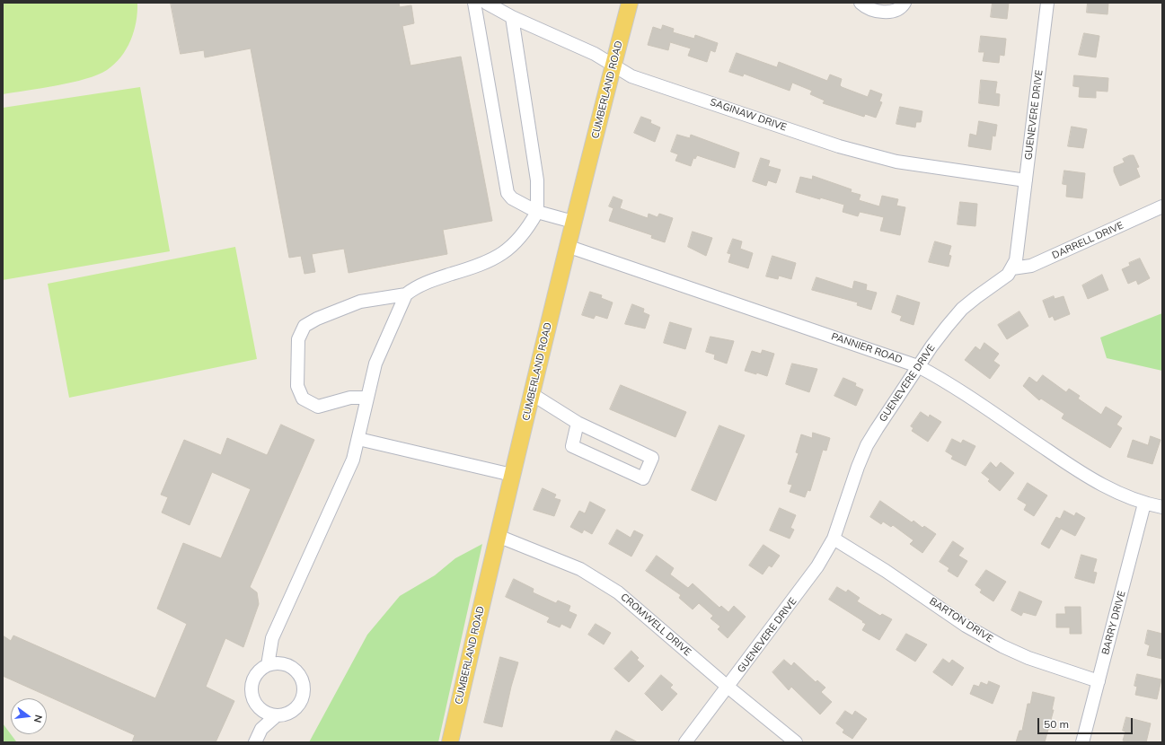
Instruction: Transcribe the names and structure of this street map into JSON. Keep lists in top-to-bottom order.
{
  "streets": {
    "main road": ["CUMBERLAND ROAD"],
    "street": [
      "SAGINAW DRIVE",
      "GUENEVERE DRIVE",
      "DARRELL DRIVE",
      "PANNIER ROAD",
      "BARTON DRIVE",
      "BARRY DRIVE",
      "CROMWELL DRIVE"
    ]
  },
  "crossings": [
    ["CUMBERLAND ROAD", "SAGINAW DRIVE"],
    ["CUMBERLAND ROAD", "PANNIER ROAD"],
    ["CUMBERLAND ROAD", "CROMWELL DRIVE"],
    ["SAGINAW DRIVE", "GUENEVERE DRIVE"],
    ["GUENEVERE DRIVE", "DARRELL DRIVE"],
    ["GUENEVERE DRIVE", "PANNIER ROAD"],
    ["GUENEVERE DRIVE", "BARTON DRIVE"],
    ["GUENEVERE DRIVE", "CROMWELL DRIVE"],
    ["PANNIER ROAD", "BARRY DRIVE"],
    ["BARTON DRIVE", "BARRY DRIVE"]
  ],
  "scale_bar": "50 m",
  "north": "right"
}
